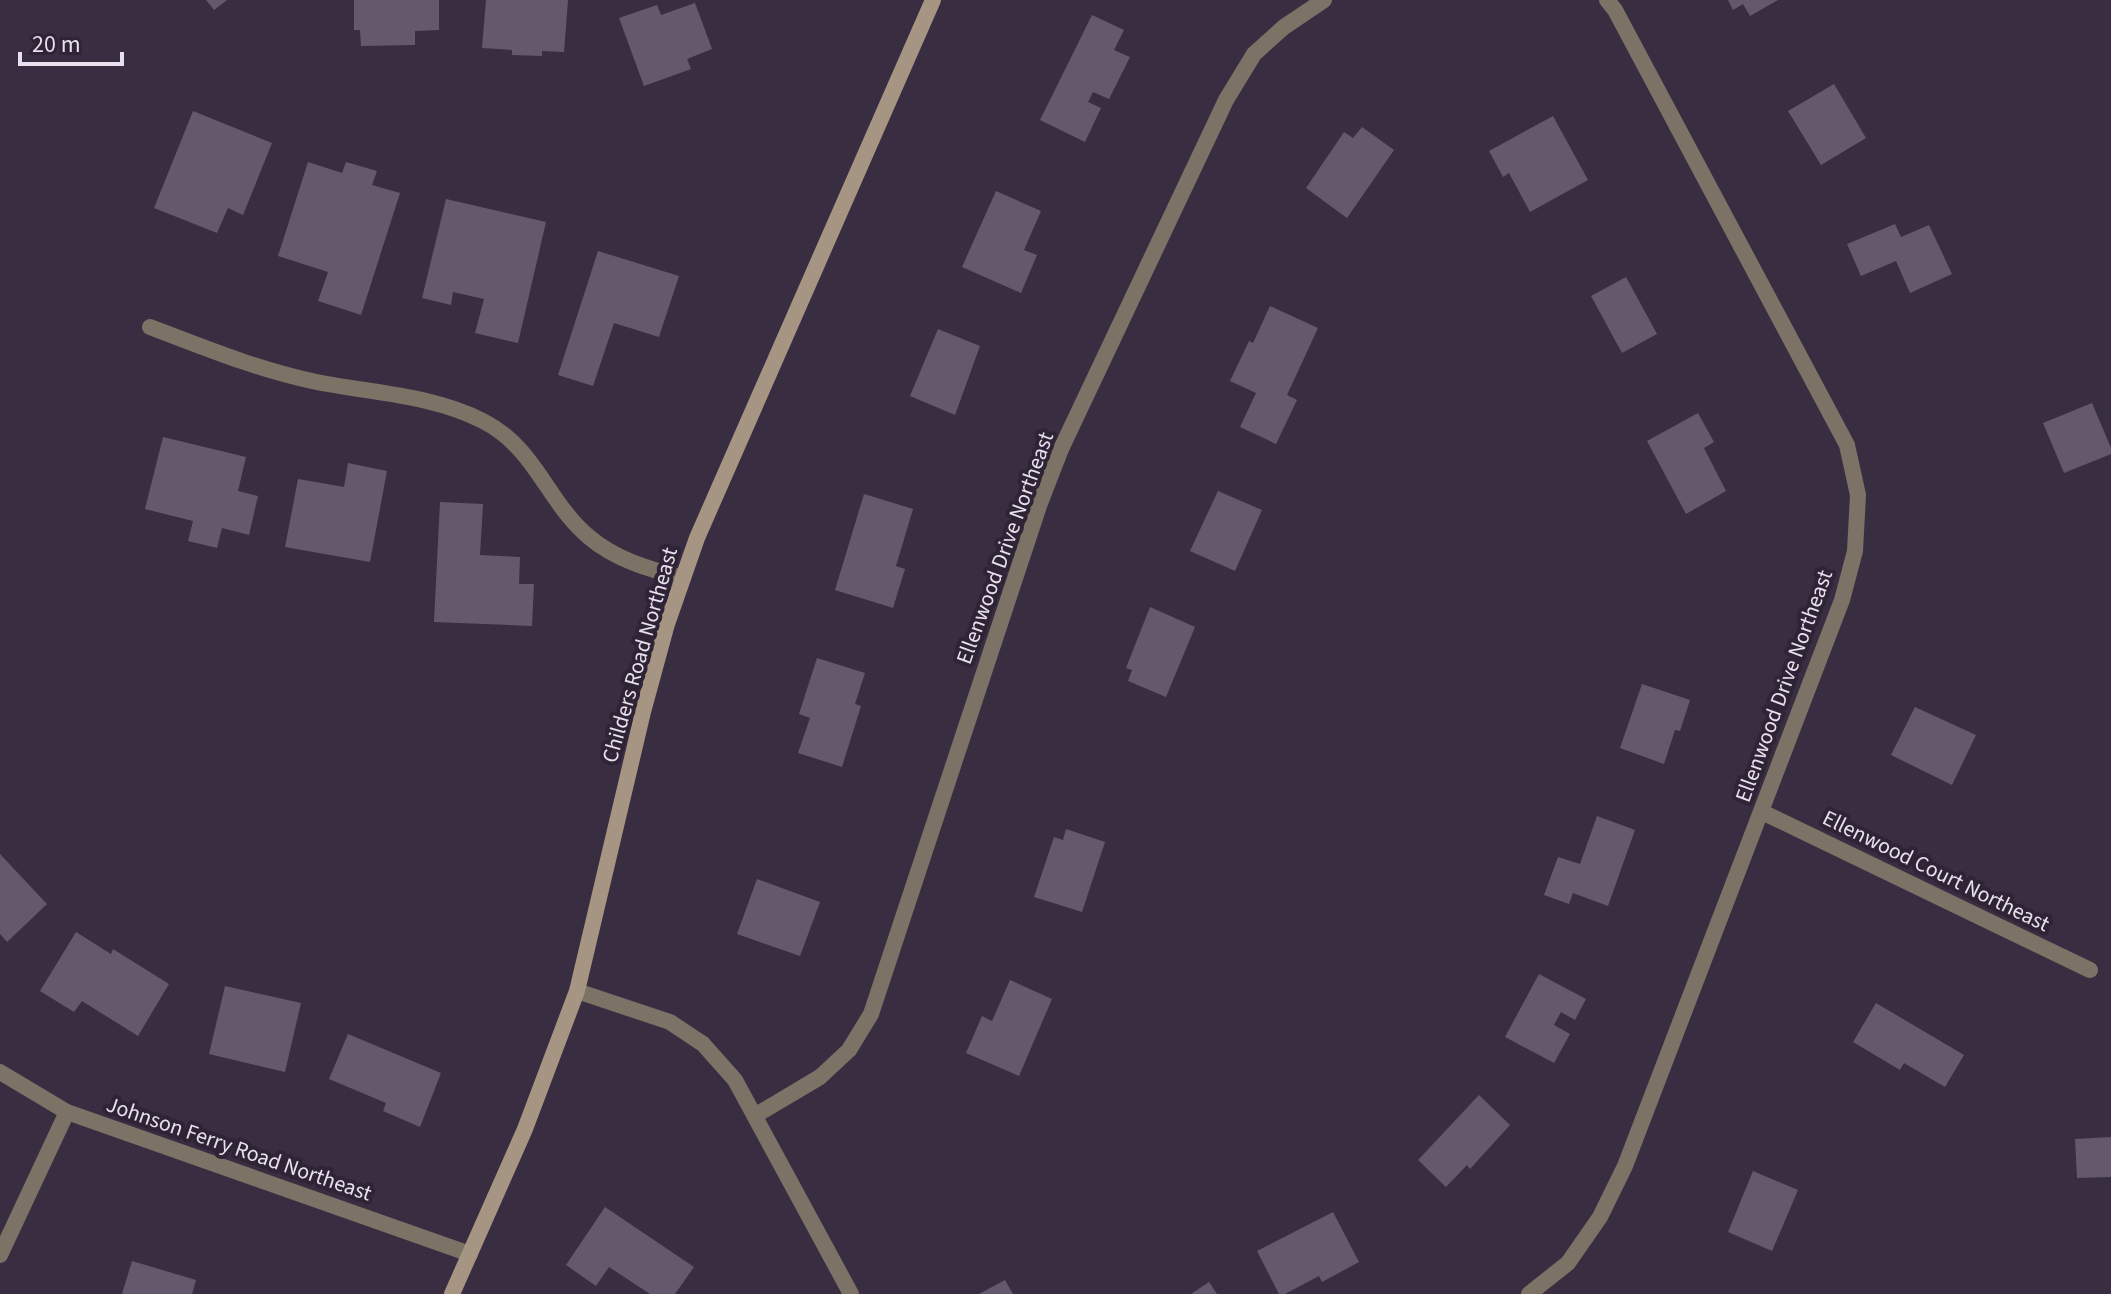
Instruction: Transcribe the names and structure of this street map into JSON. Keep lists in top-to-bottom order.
{
  "streets": {
    "street": [
      "Ellenwood Drive Northeast",
      "Childers Road Northeast",
      "Ellenwood Court Northeast",
      "Johnson Ferry Road Northeast"
    ]
  },
  "crossings": [
    ["Ellenwood Drive Northeast", "Ellenwood Court Northeast"],
    ["Childers Road Northeast", "Johnson Ferry Road Northeast"]
  ],
  "scale_bar": "20 m"
}
